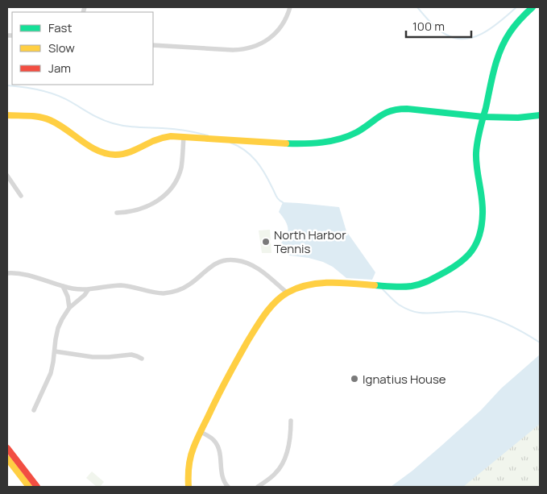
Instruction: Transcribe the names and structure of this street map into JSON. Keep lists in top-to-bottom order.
{
  "places": ["North Harbor Tennis", "Ignatius House"],
  "legend": ["Fast", "Slow", "Jam"],
  "scale_bar": "100 m"
}
